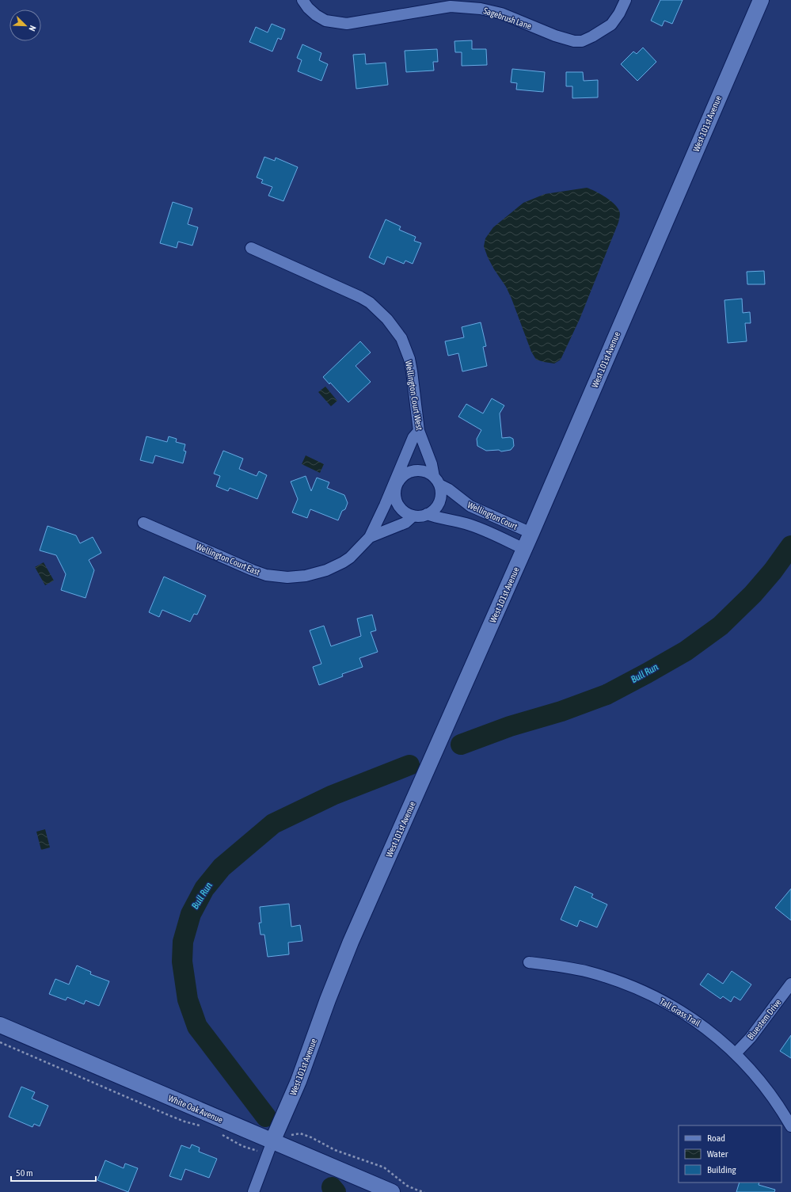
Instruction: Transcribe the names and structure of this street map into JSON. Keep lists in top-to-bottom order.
{
  "streets": {
    "street": [
      "Sagebrush Lane",
      "West 101st Avenue",
      "Wellington Court West",
      "Wellington Court",
      "Wellington Court East",
      "Tall Grass Trail",
      "Bluestem Drive",
      "White Oak Avenue"
    ]
  },
  "crossings": [
    ["West 101st Avenue", "Wellington Court"],
    ["West 101st Avenue", "White Oak Avenue"],
    ["Wellington Court West", "Wellington Court"],
    ["Wellington Court West", "Wellington Court East"],
    ["Wellington Court", "Wellington Court East"],
    ["Tall Grass Trail", "Bluestem Drive"]
  ],
  "water": ["Bull Run"],
  "legend": ["Road", "Water", "Building"],
  "scale_bar": "50 m",
  "north": "bottom right"
}
